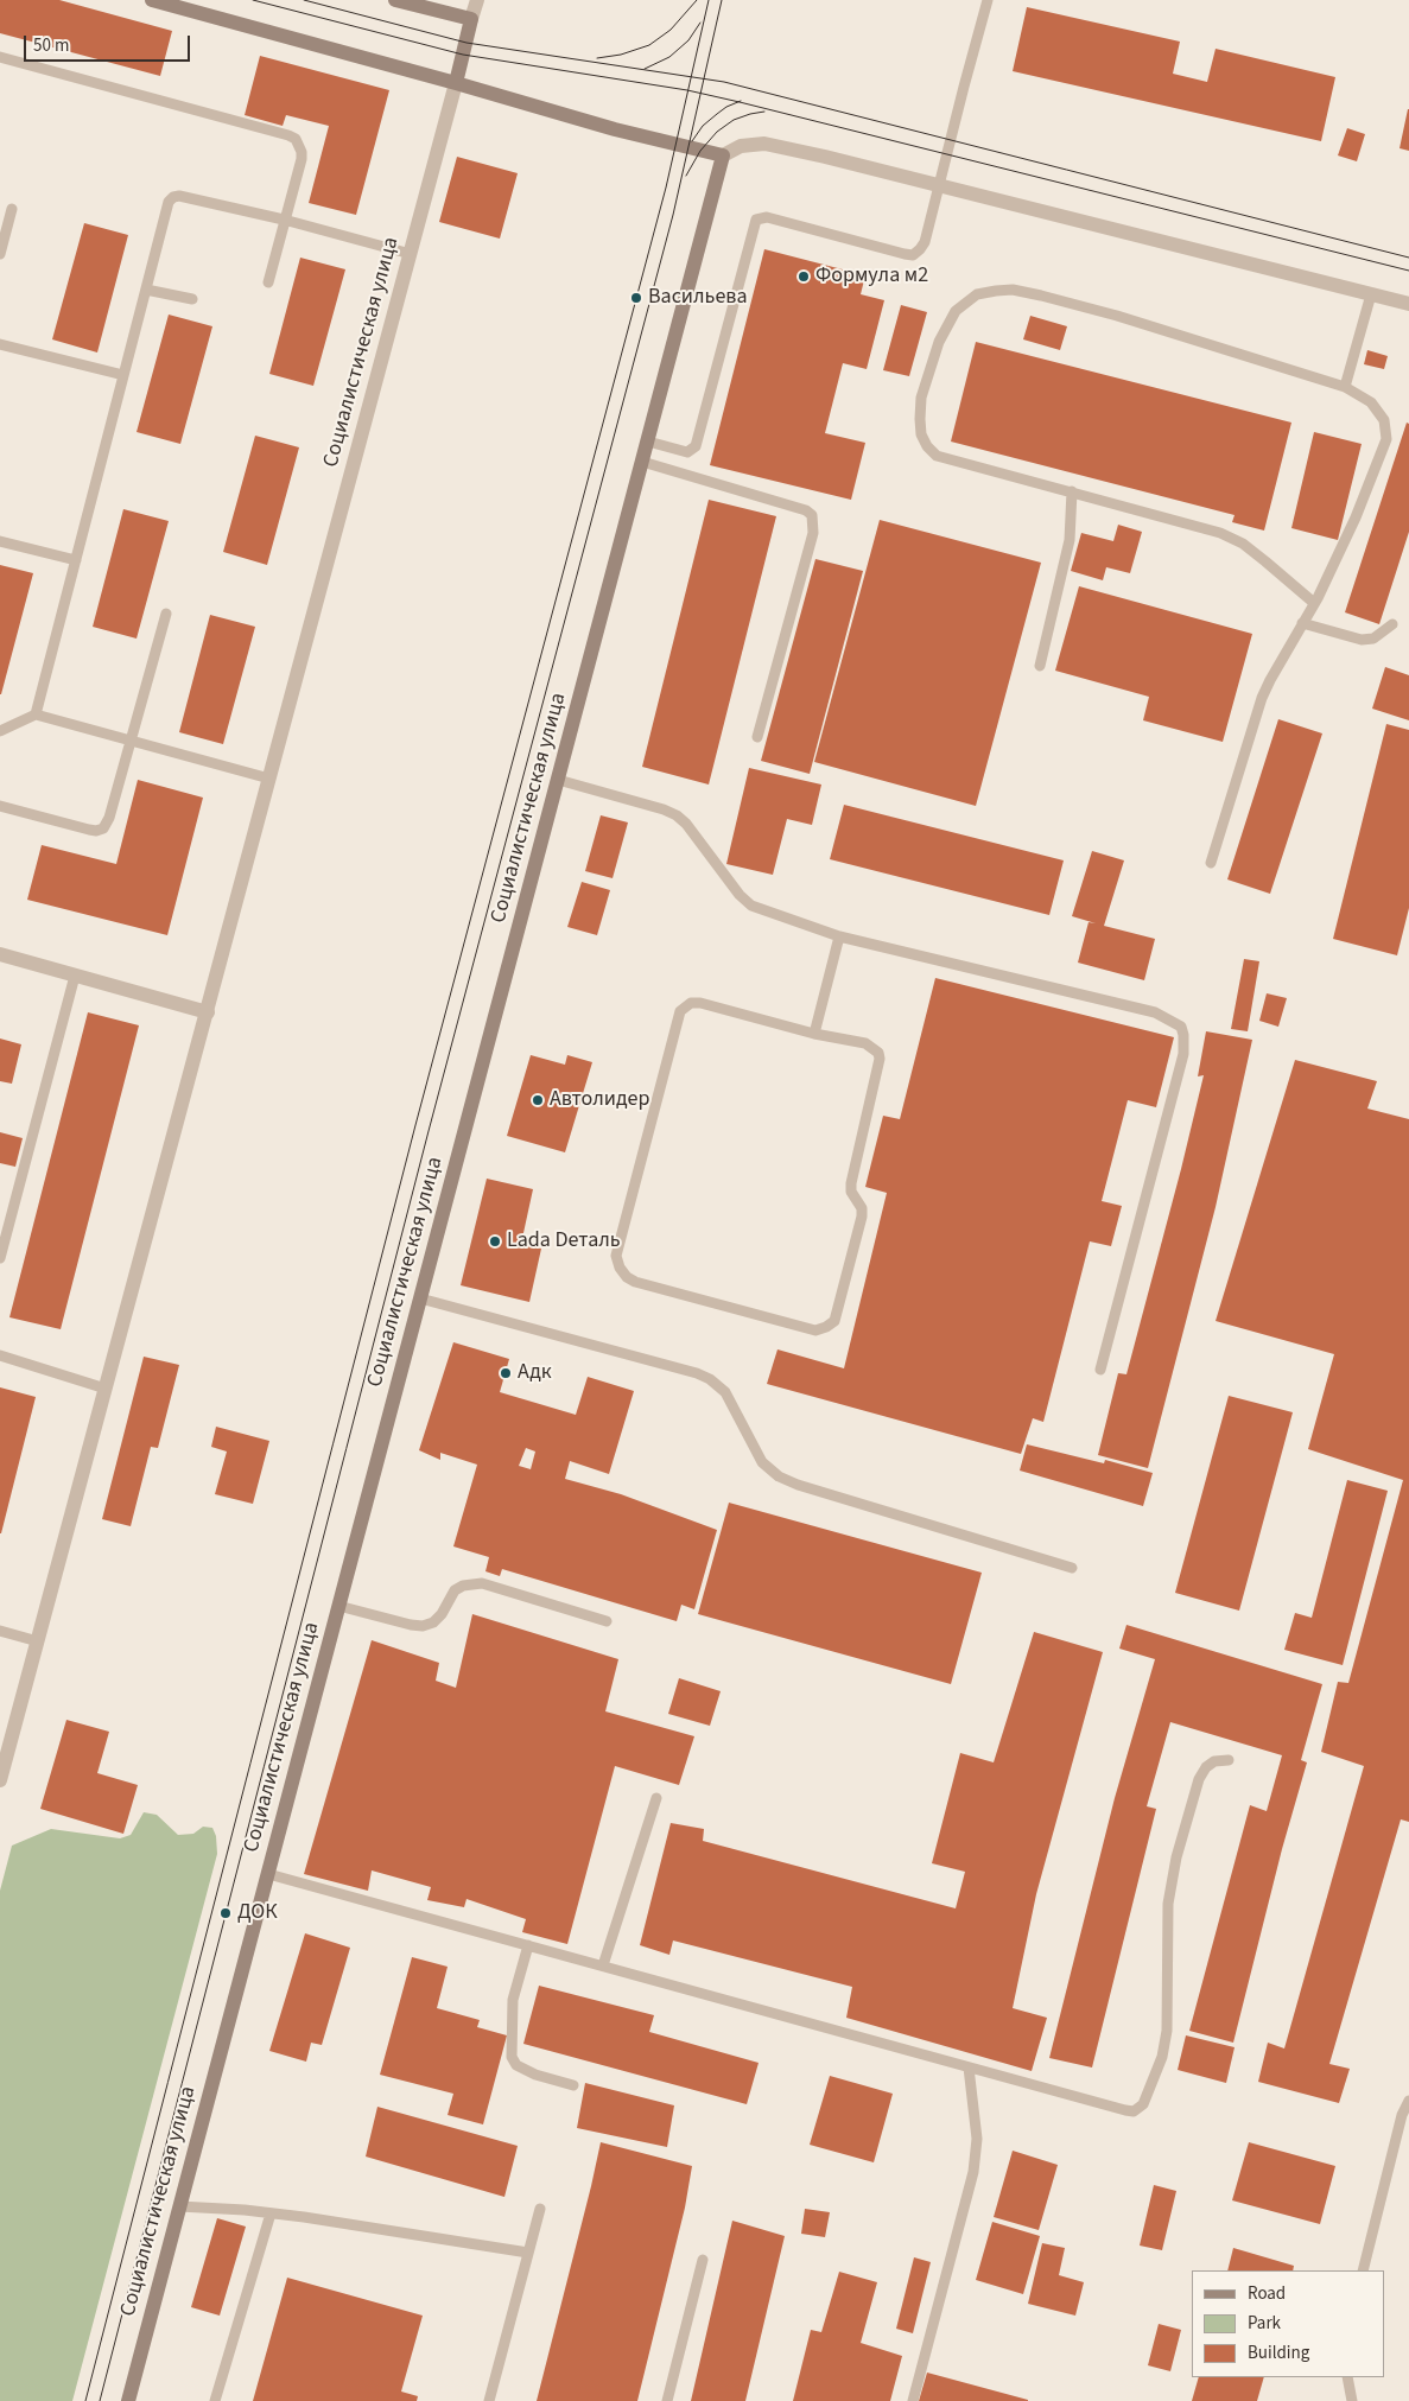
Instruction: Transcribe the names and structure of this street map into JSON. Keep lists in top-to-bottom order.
{
  "streets": {
    "main road": ["Социалистическая улица"]
  },
  "places": [
    "Формула м2",
    "Васильева",
    "Автолидер",
    "Lada Dеталь",
    "Адк",
    "ДОК"
  ],
  "legend": ["Road", "Park", "Building"],
  "scale_bar": "50 m"
}
